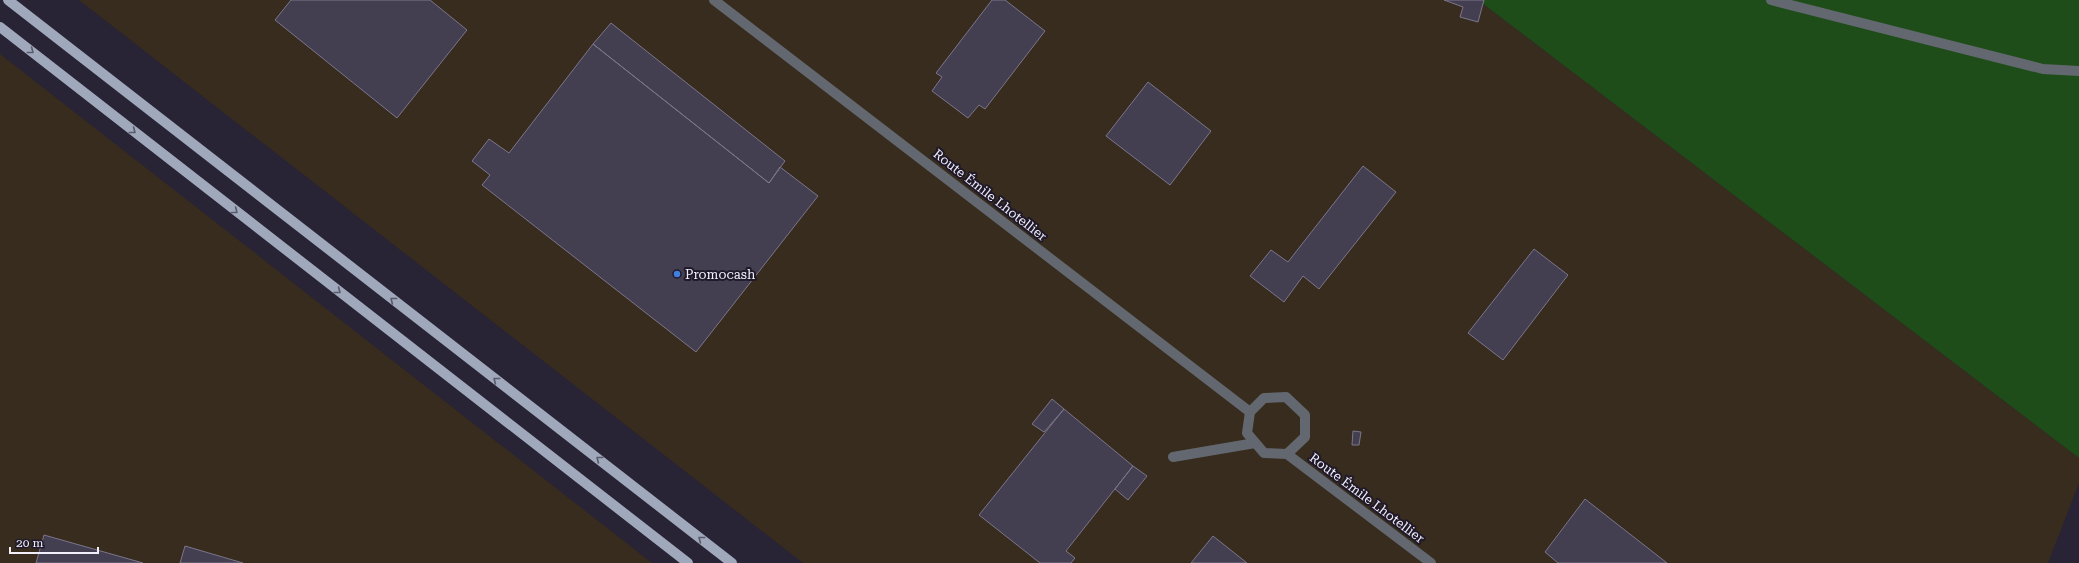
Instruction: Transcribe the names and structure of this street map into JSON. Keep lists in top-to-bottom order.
{
  "streets": {
    "street": ["Route Émile Lhotellier"]
  },
  "places": ["Promocash"],
  "scale_bar": "20 m"
}
